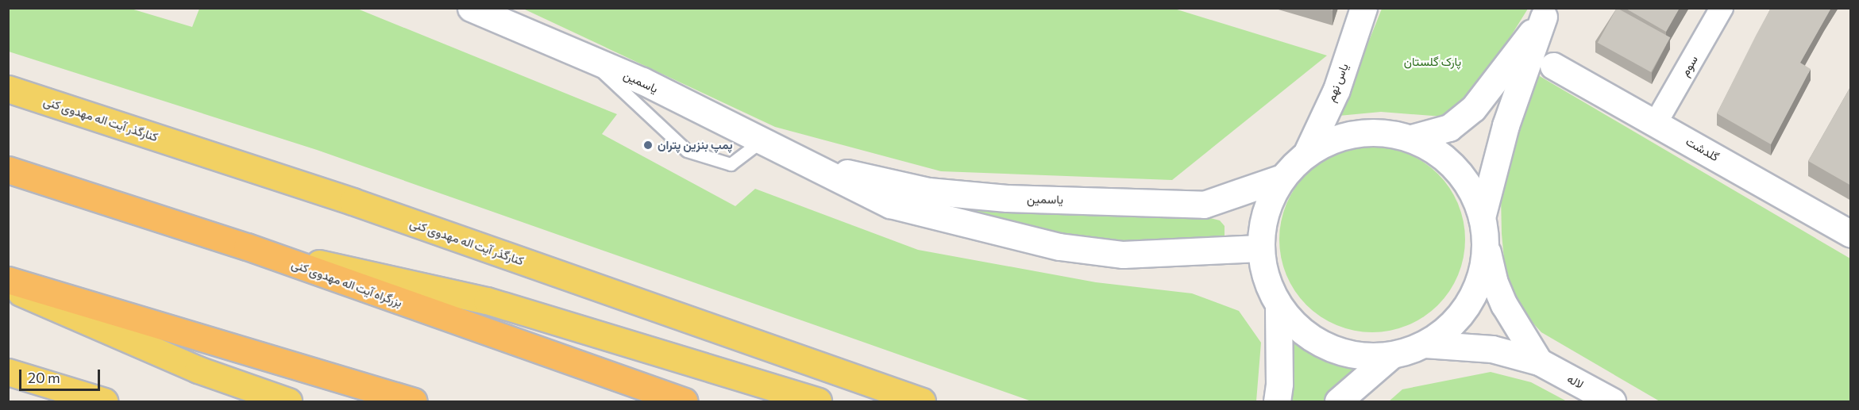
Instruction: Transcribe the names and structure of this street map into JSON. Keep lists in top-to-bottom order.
{
  "streets": {
    "highway": ["بزرگراه آیت اله مهدوی کنی"],
    "main road": ["کنارگذر آیت اله مهدوی کنی"],
    "street": [
      "سوم",
      "یاسمین",
      "یاس نهم",
      "گلدشت",
      "لاله"
    ]
  },
  "crossings": [
    ["سوم", "گلدشت"]
  ],
  "parks": ["پارک گلستان"],
  "places": ["پمپ بنزین پتران"],
  "scale_bar": "20 m"
}
